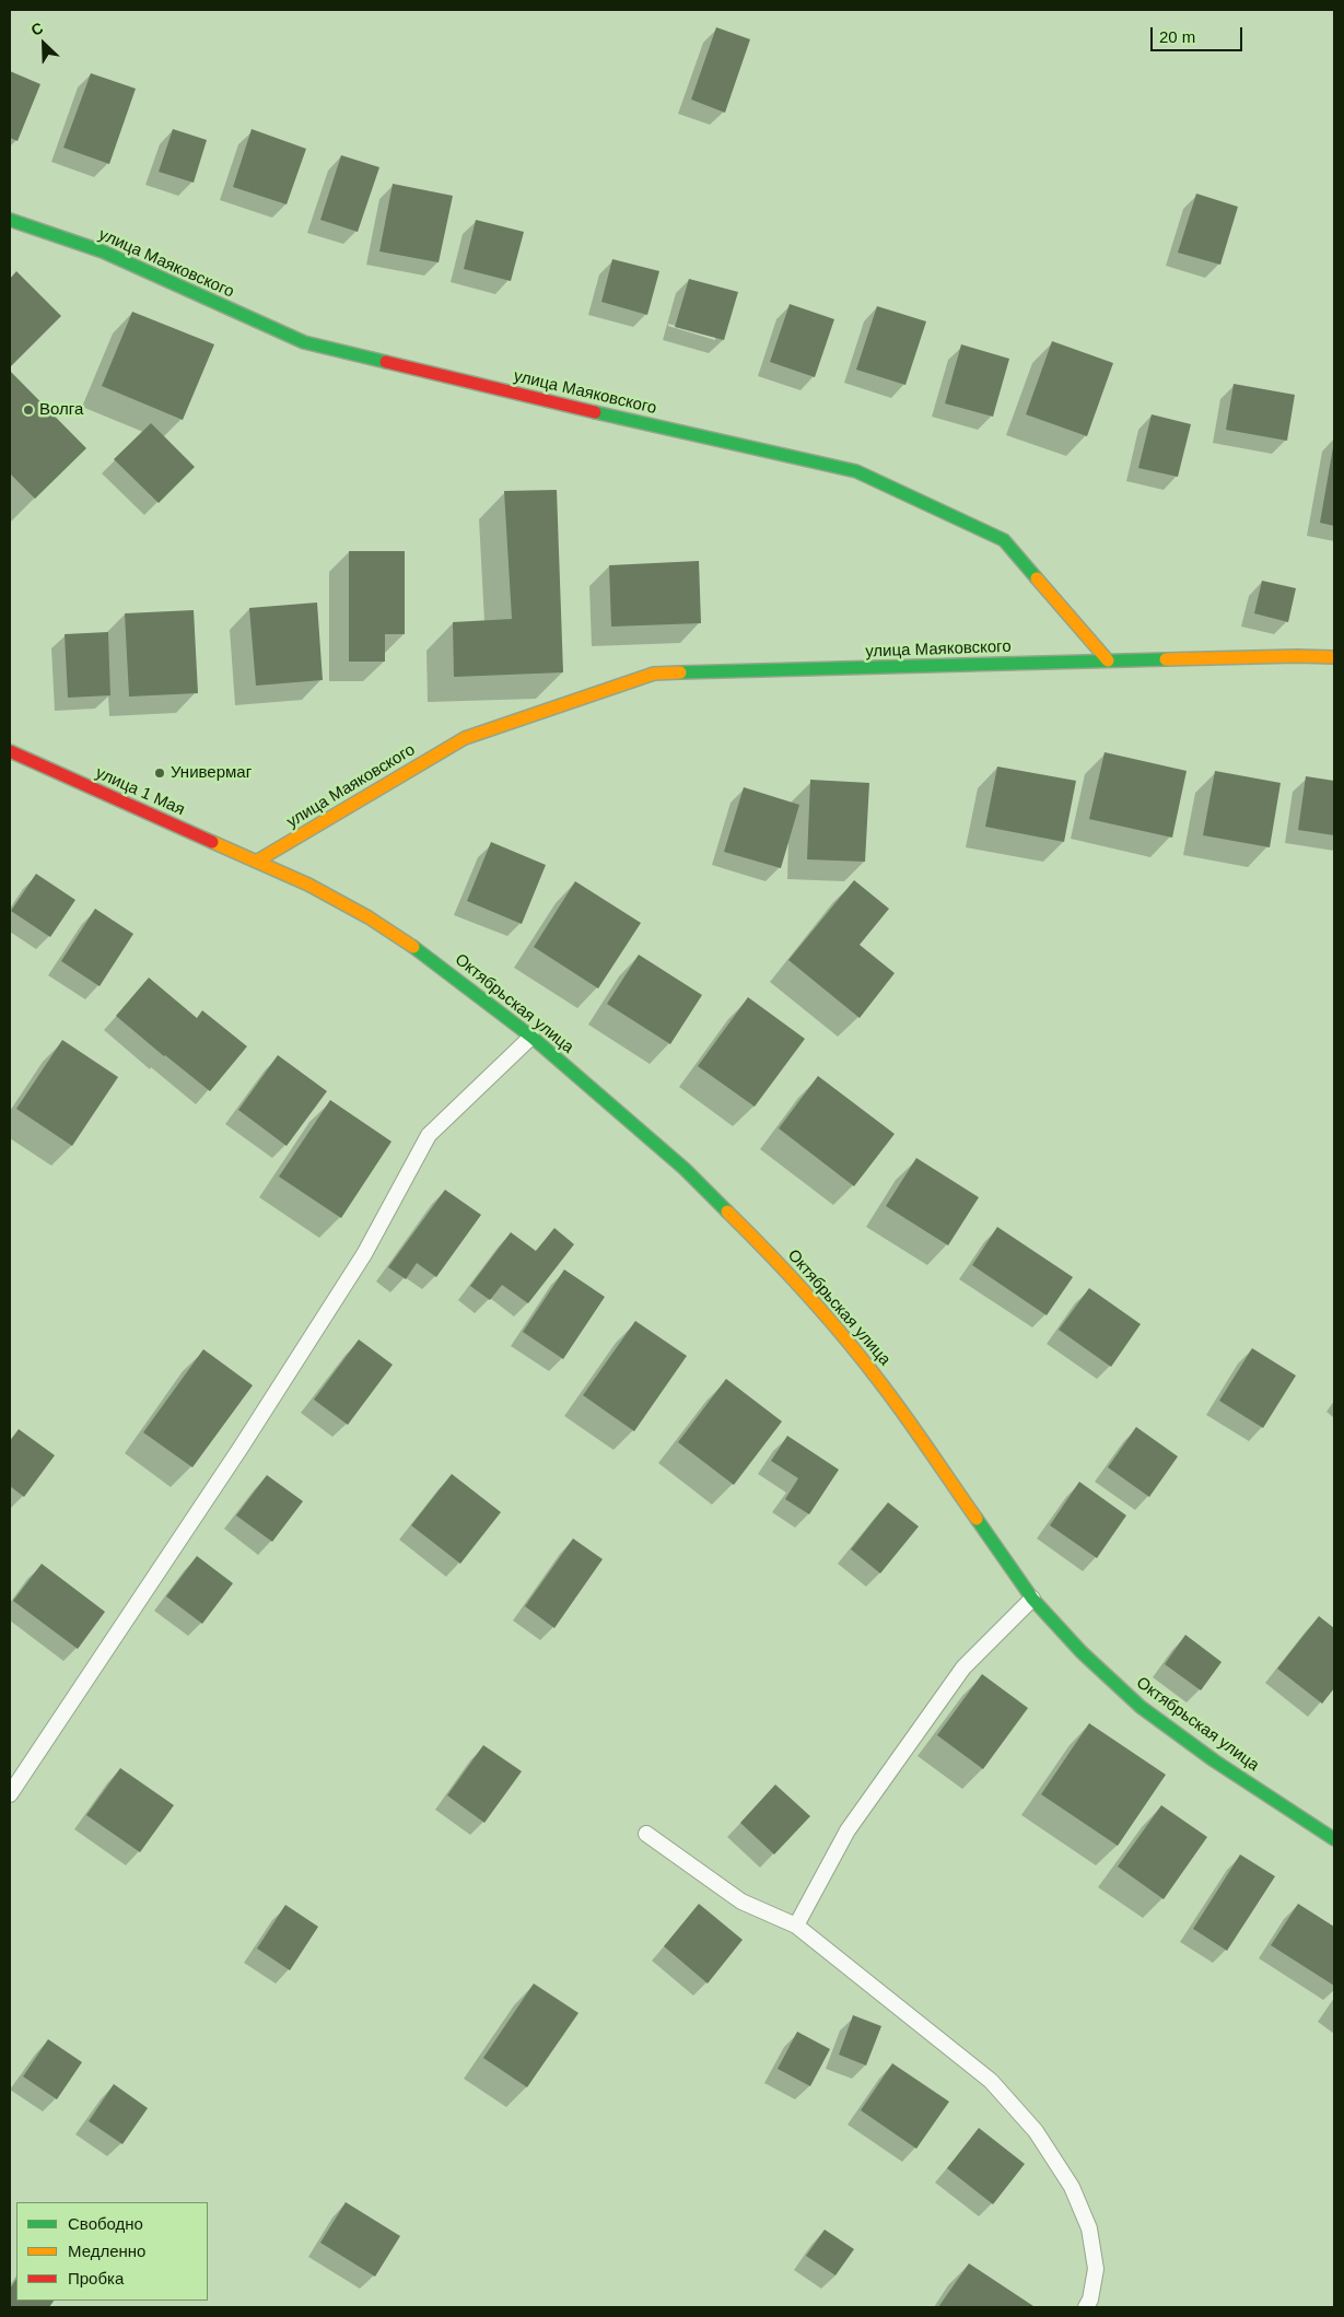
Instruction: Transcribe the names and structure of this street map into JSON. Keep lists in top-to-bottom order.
{
  "streets": {
    "street": ["улица Маяковского", "улица 1 Мая", "Октябрьская улица"]
  },
  "crossings": [
    ["улица Маяковского", "улица 1 Мая"],
    ["улица Маяковского", "Октябрьская улица"],
    ["улица 1 Мая", "Октябрьская улица"]
  ],
  "places": ["Волга", "Универмаг"],
  "legend": ["Свободно", "Медленно", "Пробка"],
  "scale_bar": "20 m",
  "north": "top left"
}
